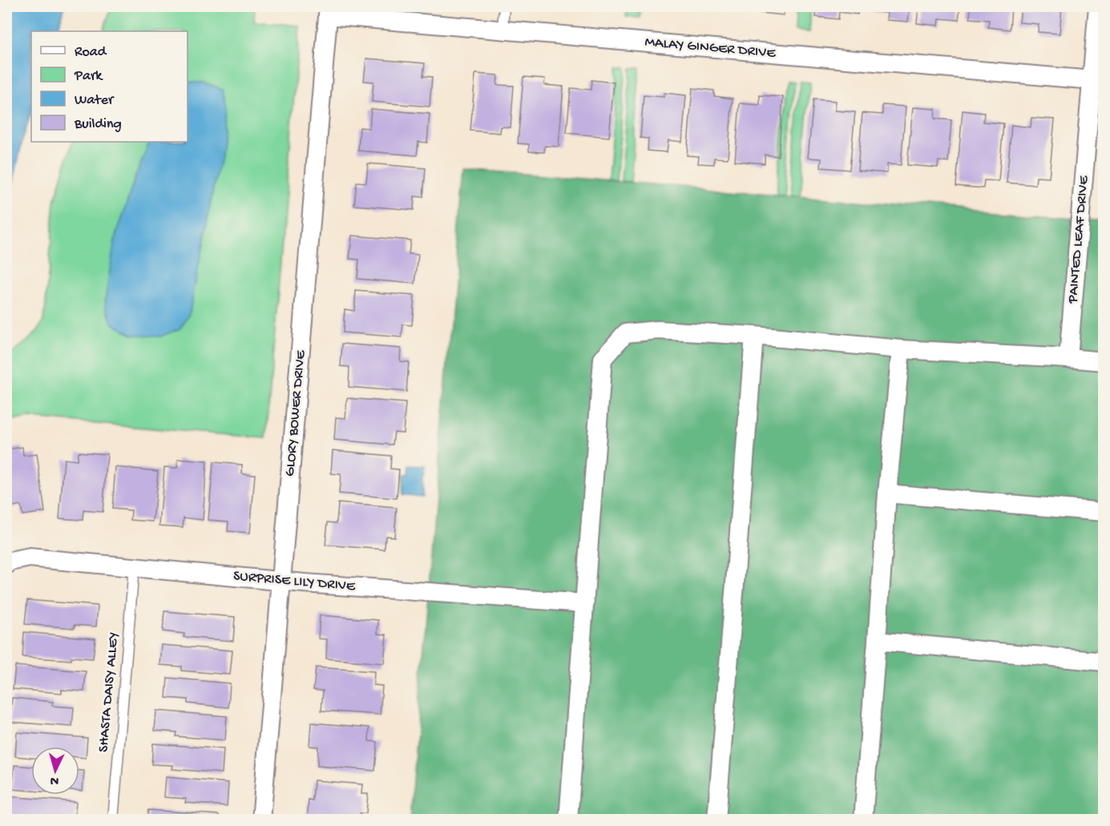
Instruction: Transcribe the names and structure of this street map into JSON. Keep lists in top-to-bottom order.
{
  "streets": {
    "street": [
      "MALAY GINGER DRIVE",
      "PAINTED LEAF DRIVE",
      "GLORY BOWER DRIVE",
      "SURPRISE LILY DRIVE"
    ],
    "lane": ["SHASTA DAISY ALLEY"]
  },
  "crossings": [
    ["MALAY GINGER DRIVE", "PAINTED LEAF DRIVE"],
    ["MALAY GINGER DRIVE", "GLORY BOWER DRIVE"],
    ["GLORY BOWER DRIVE", "SURPRISE LILY DRIVE"],
    ["SURPRISE LILY DRIVE", "SHASTA DAISY ALLEY"]
  ],
  "legend": [
    "Road",
    "Park",
    "Water",
    "Building"
  ],
  "north": "bottom"
}
